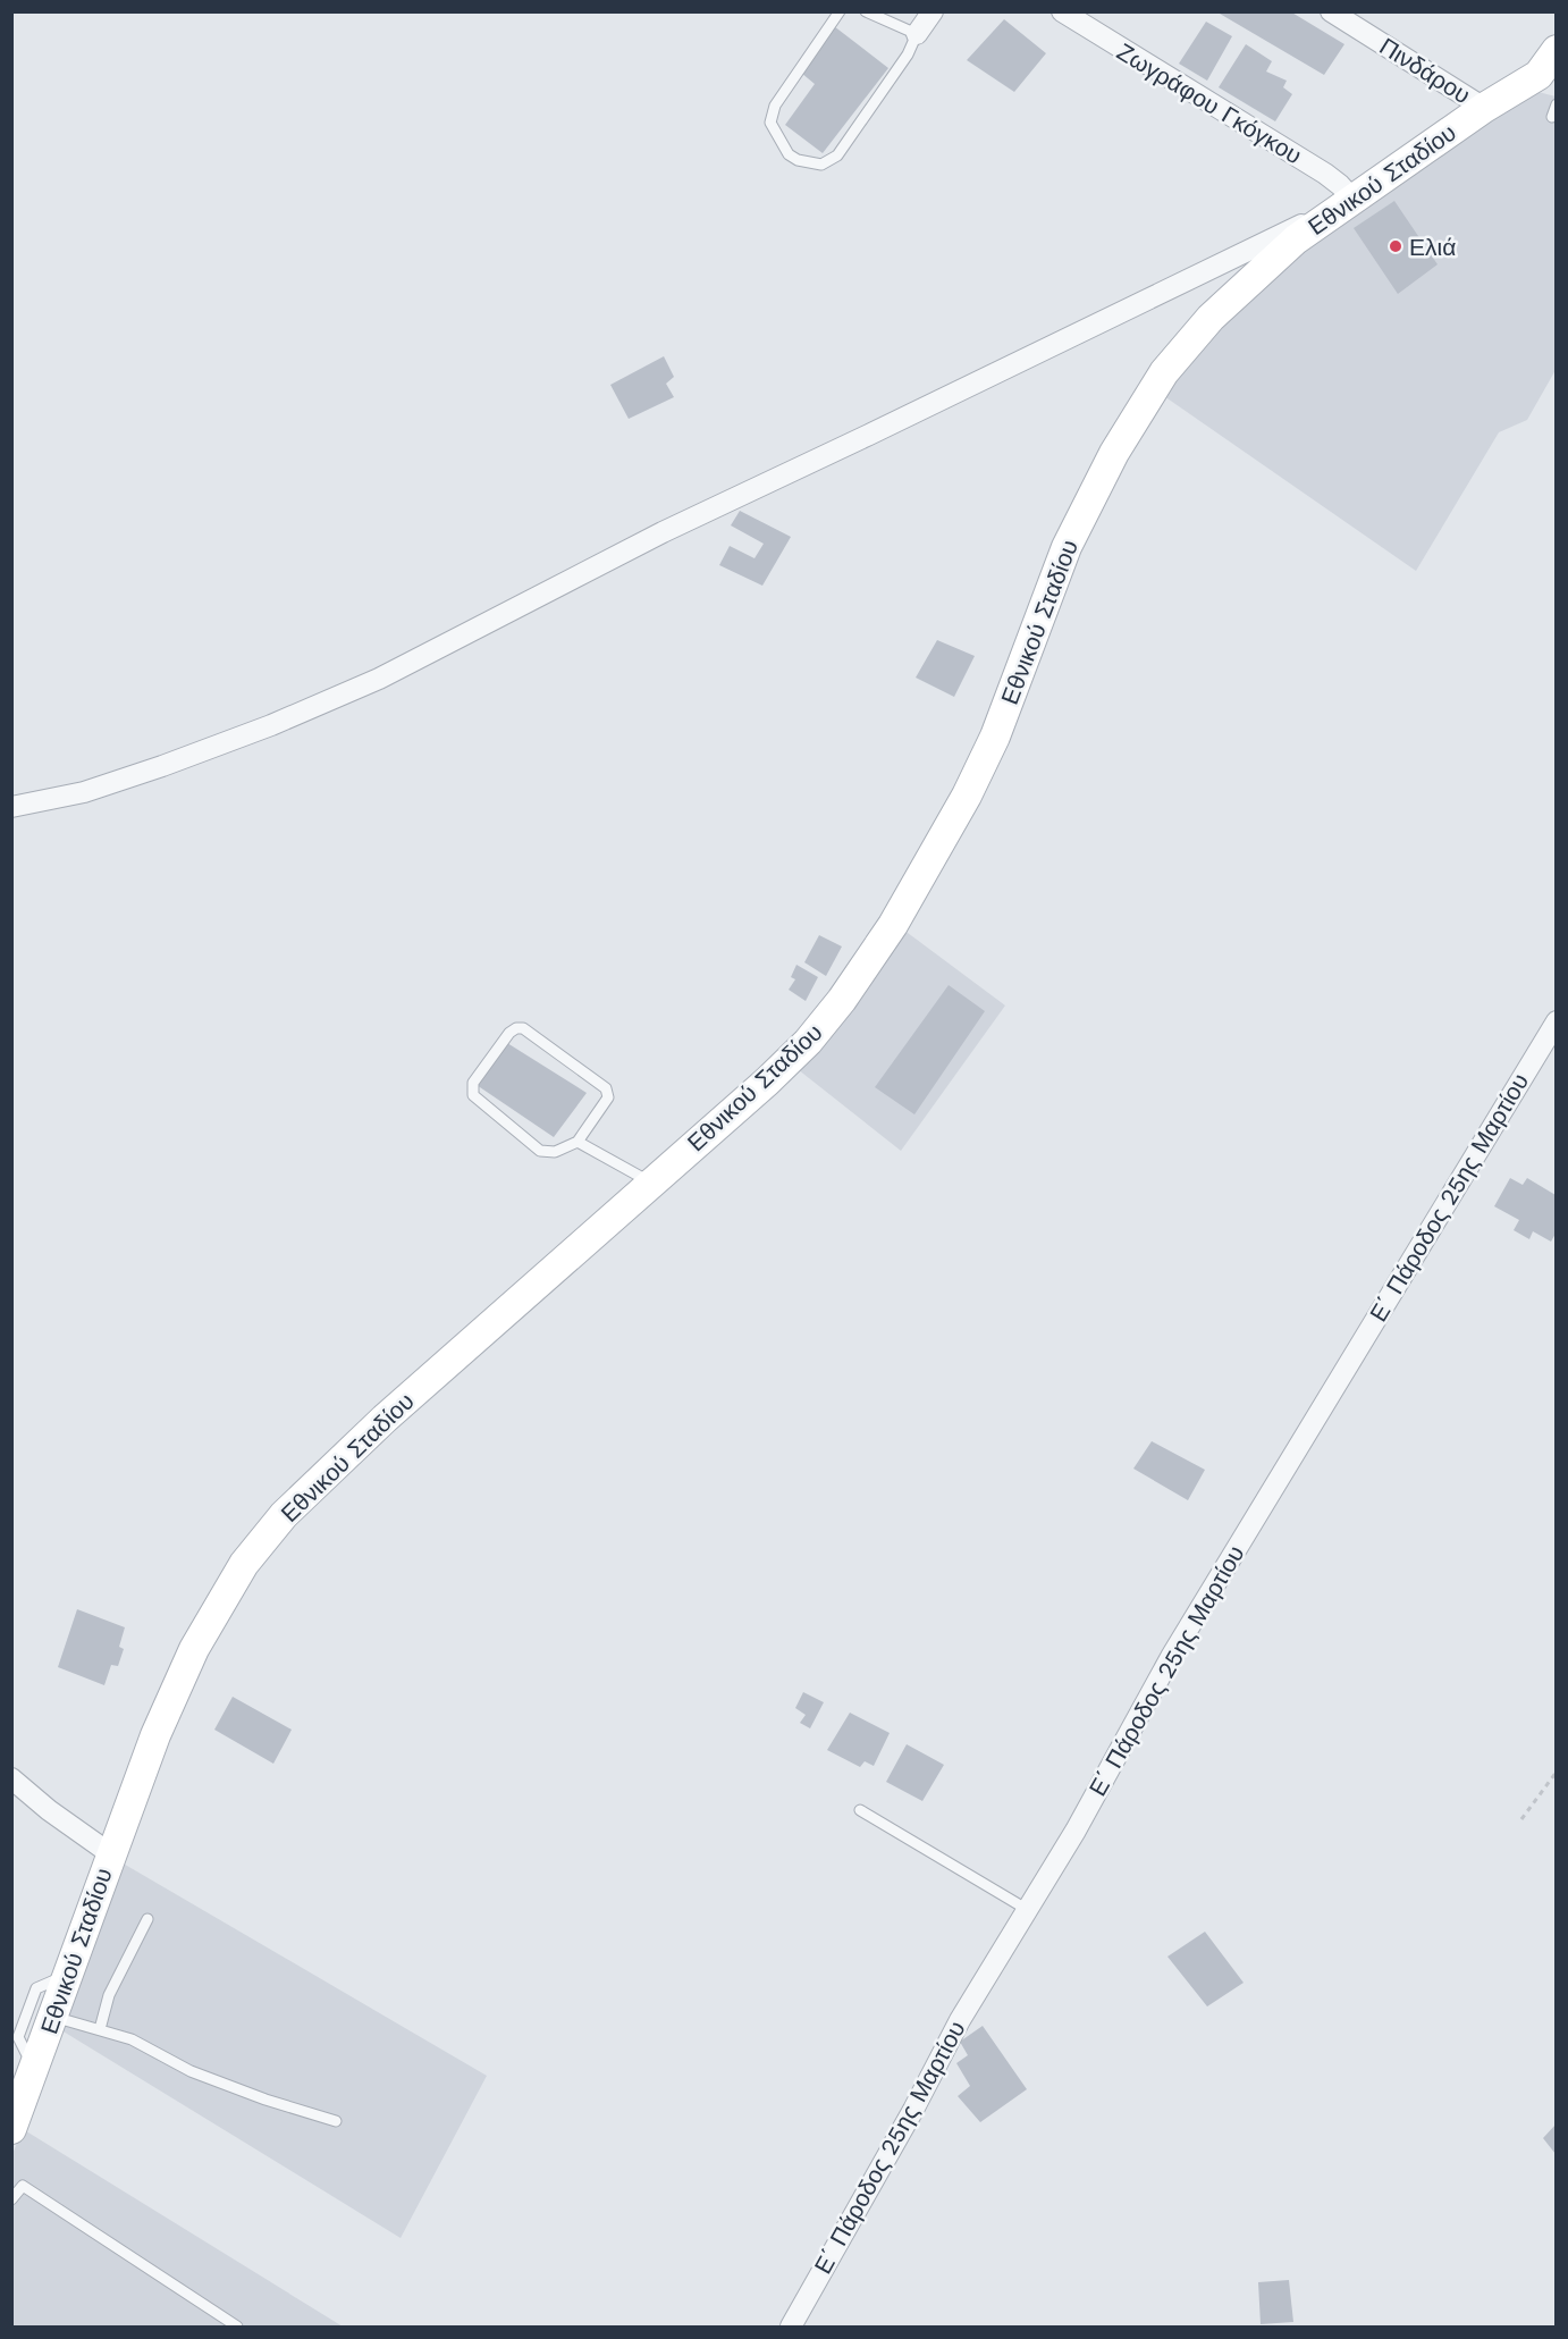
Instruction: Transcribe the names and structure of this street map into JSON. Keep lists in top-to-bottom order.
{
  "streets": {
    "street": [
      "Πινδάρου",
      "Ζωγράφου Γκόγκου",
      "Εθνικού Σταδίου",
      "Ε΄ Πάροδος 25ης Μαρτίου"
    ]
  },
  "crossings": [
    ["Πινδάρου", "Εθνικού Σταδίου"],
    ["Ζωγράφου Γκόγκου", "Εθνικού Σταδίου"]
  ],
  "places": ["Ελιά"]
}
